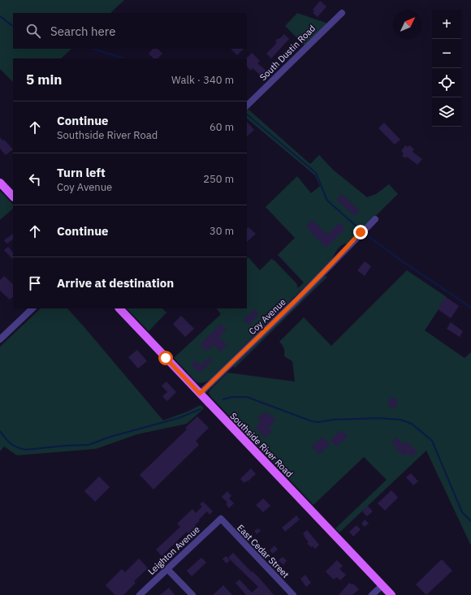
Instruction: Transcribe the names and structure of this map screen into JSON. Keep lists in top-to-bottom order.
{
  "streets": {
    "main road": ["Southside River Road"],
    "street": [
      "South Dustin Road",
      "Coy Avenue",
      "Leighton Avenue",
      "East Cedar Street"
    ]
  },
  "crossings": [
    ["Coy Avenue", "Southside River Road"],
    ["Leighton Avenue", "East Cedar Street"]
  ],
  "north": "top right",
  "page": {
    "map_buttons": ["+", "−"],
    "search": "Search here",
    "heading": ["5 min", "Walk · 340 m"],
    "list": [
      ["Continue", "Southside River Road", "60 m"],
      ["Turn left", "Coy Avenue", "250 m"],
      ["Continue", "30 m"],
      "Arrive at destination"
    ]
  }
}
